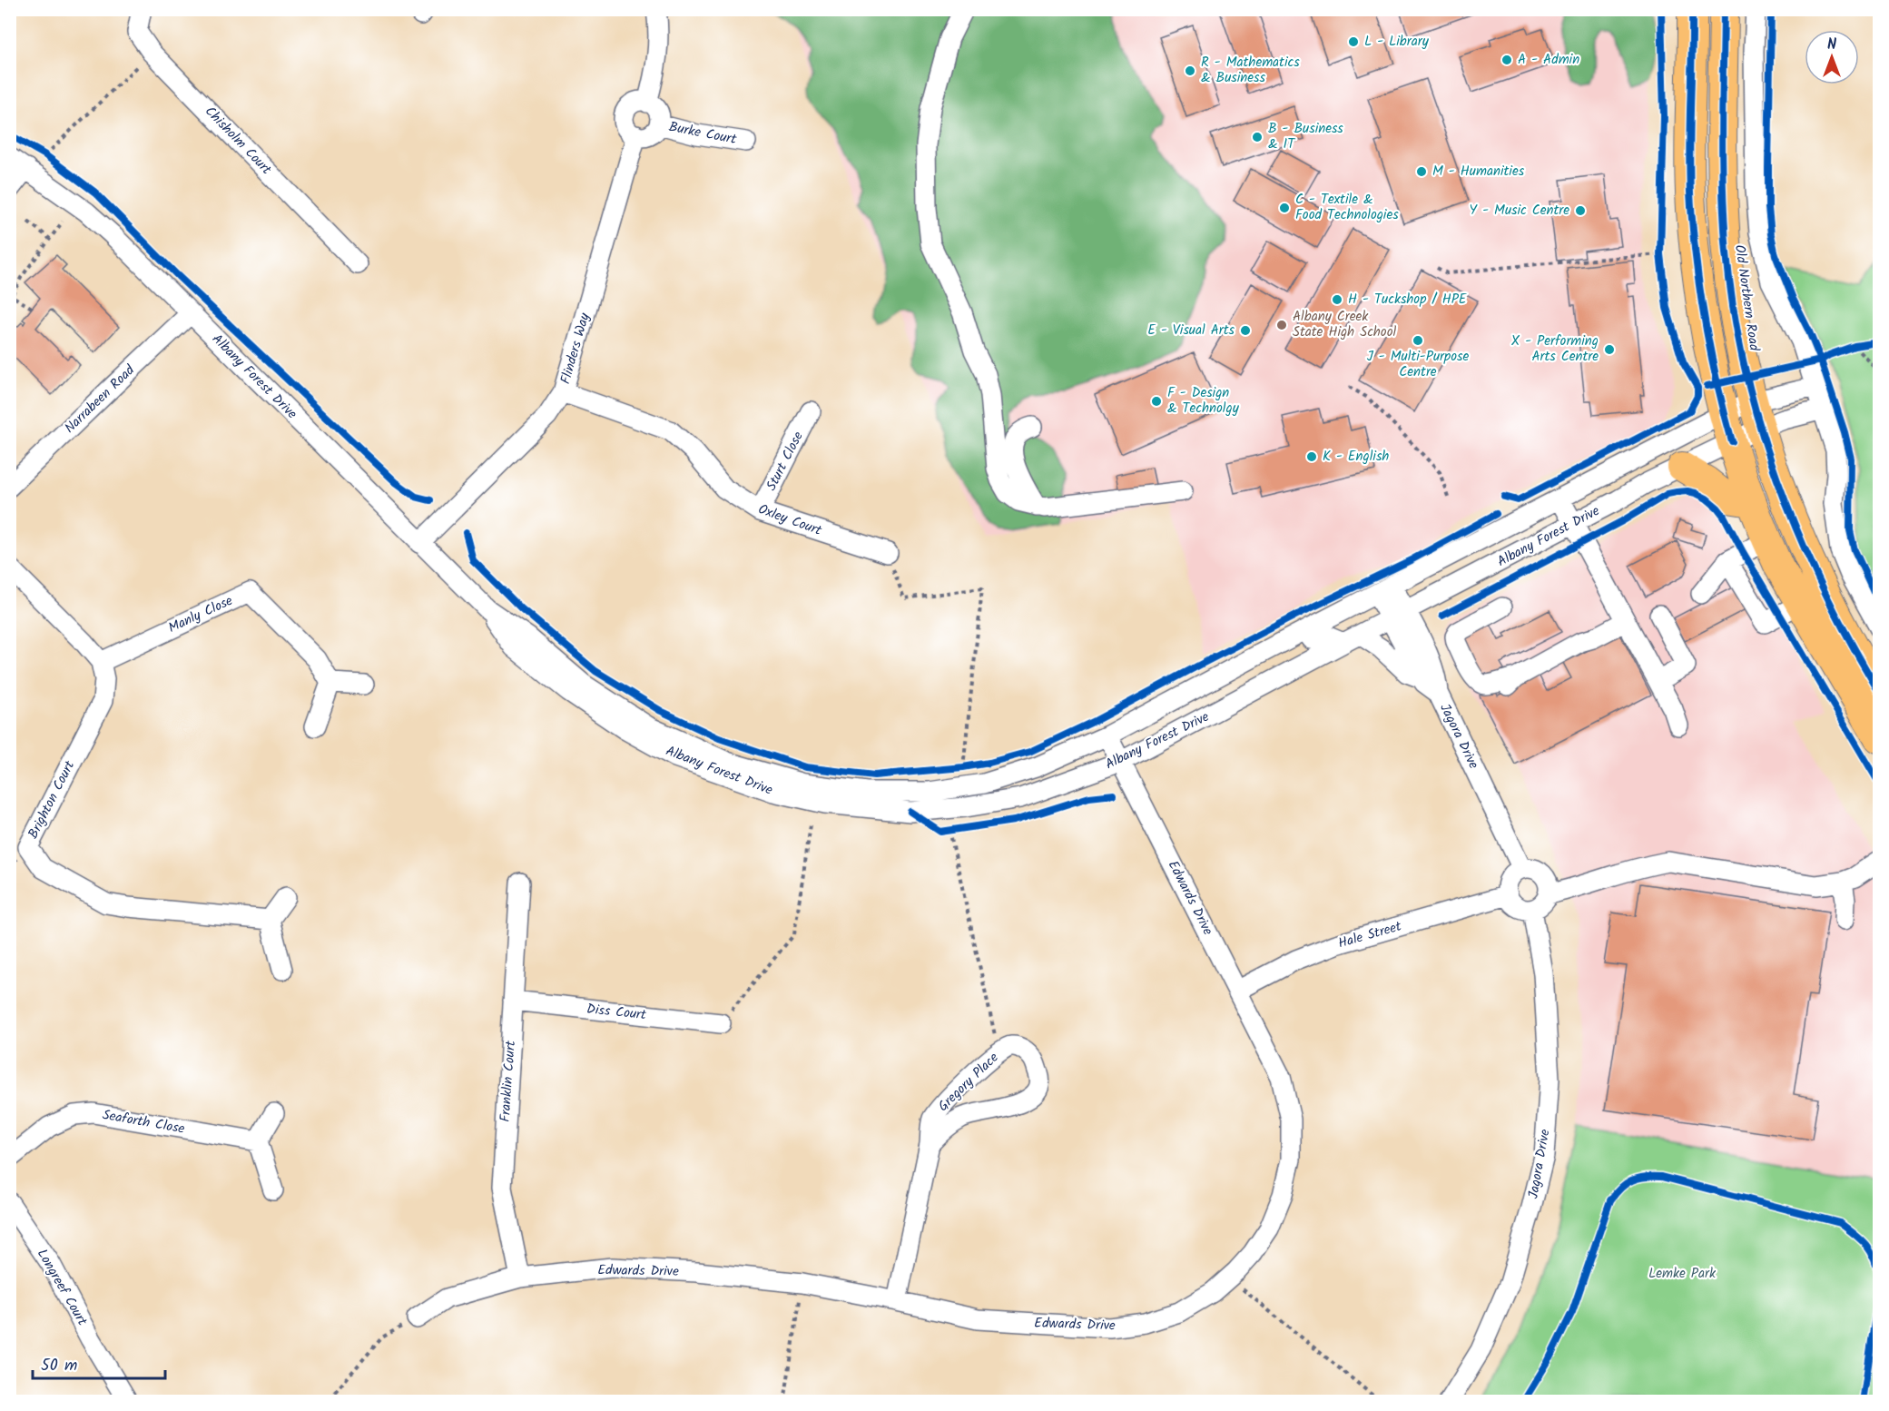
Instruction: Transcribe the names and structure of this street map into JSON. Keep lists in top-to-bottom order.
{
  "streets": {
    "highway": ["Old Northern Road"],
    "street": [
      "Burke Court",
      "Chisholm Court",
      "Flinders Way",
      "Albany Forest Drive",
      "Narrabeen Road",
      "Sturt Close",
      "Oxley Court",
      "Manly Close",
      "Jagora Drive",
      "Brighton Court",
      "Edwards Drive",
      "Hale Street",
      "Diss Court",
      "Franklin Court",
      "Gregory Place",
      "Seaforth Close",
      "Longreef Court"
    ]
  },
  "crossings": [
    ["Burke Court", "Flinders Way"],
    ["Old Northern Road", "Albany Forest Drive"],
    ["Flinders Way", "Albany Forest Drive"],
    ["Flinders Way", "Oxley Court"],
    ["Albany Forest Drive", "Narrabeen Road"],
    ["Albany Forest Drive", "Jagora Drive"],
    ["Albany Forest Drive", "Edwards Drive"],
    ["Sturt Close", "Oxley Court"],
    ["Manly Close", "Brighton Court"],
    ["Jagora Drive", "Hale Street"],
    ["Edwards Drive", "Hale Street"],
    ["Edwards Drive", "Franklin Court"],
    ["Edwards Drive", "Gregory Place"],
    ["Diss Court", "Franklin Court"]
  ],
  "parks": ["Lemke Park"],
  "places": [
    "L - Library",
    "A - Admin",
    "R - Mathematics & Business",
    "B - Business & IT",
    "M - Humanities",
    "C - Textile & Food Technologies",
    "Y - Music Centre",
    "H - Tuckshop / HPE",
    "Albany Creek State High School",
    "E - Visual Arts",
    "J - Multi-Purpose Centre",
    "X - Performing Arts Centre",
    "F - Design & Technolgy",
    "K - English"
  ],
  "scale_bar": "50 m",
  "north": "top"
}
